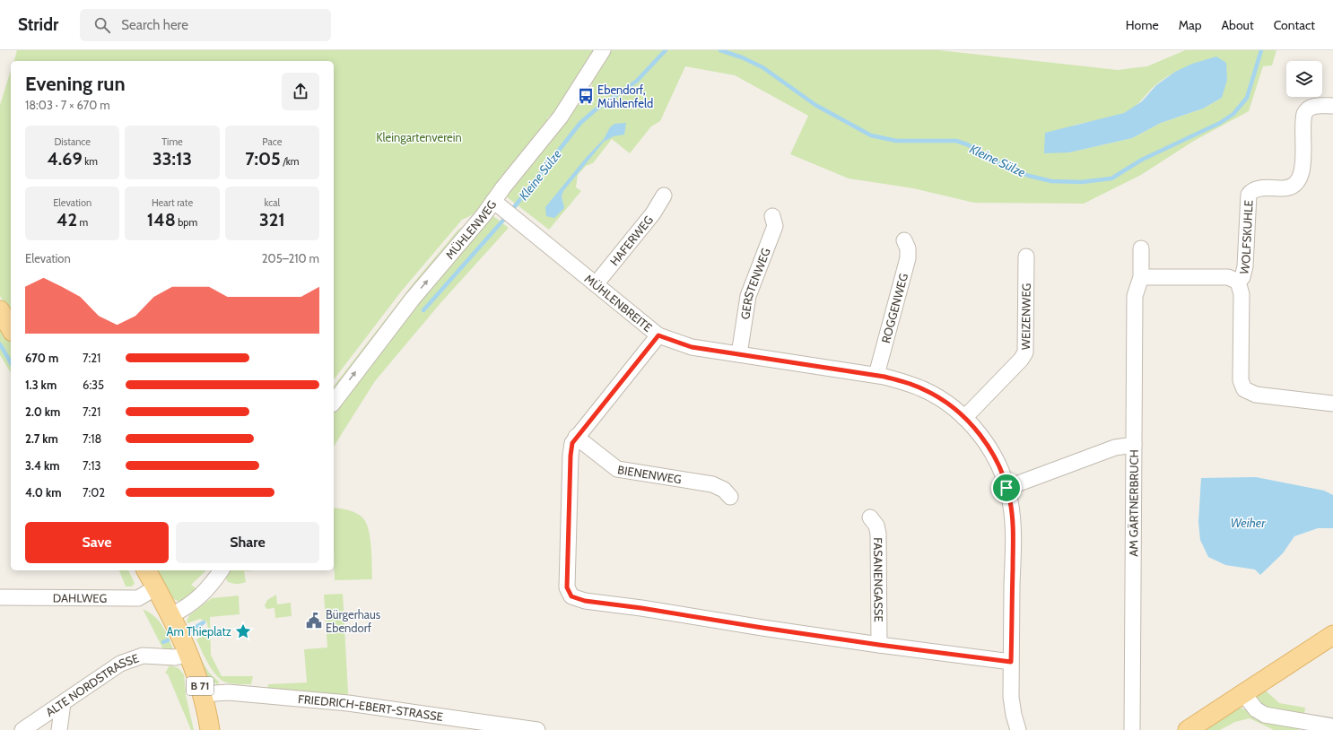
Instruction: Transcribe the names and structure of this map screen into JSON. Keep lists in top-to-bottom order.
{
  "streets": {
    "main road": ["B 71"],
    "street": [
      "MÜHLENWEG",
      "WOLFSKUHLE",
      "HAFERWEG",
      "GERSTENWEG",
      "MÜHLENBREITE",
      "ROGGENWEG",
      "WEIZENWEG",
      "BIENENWEG",
      "AM GÄRTNERBRUCH",
      "FASANENGASSE",
      "DAHLWEG",
      "ALTE NORDSTRASSE",
      "FRIEDRICH-EBERT-STRASSE"
    ]
  },
  "crossings": [
    ["MÜHLENWEG", "MÜHLENBREITE"],
    ["HAFERWEG", "MÜHLENBREITE"],
    ["GERSTENWEG", "MÜHLENBREITE"],
    ["MÜHLENBREITE", "ROGGENWEG"],
    ["MÜHLENBREITE", "WEIZENWEG"],
    ["DAHLWEG", "B 71"],
    ["ALTE NORDSTRASSE", "B 71"],
    ["B 71", "FRIEDRICH-EBERT-STRASSE"]
  ],
  "one_way": ["MÜHLENWEG"],
  "water": ["Kleine Sülze", "Weiher"],
  "parks": ["Kleingartenverein"],
  "places": {
    "bus stop": ["Ebendorf, Mühlenfeld"],
    "public building": ["Bürgerhaus Ebendorf"],
    "place": ["Am Thieplatz"]
  },
  "page": {
    "header": "Stridr",
    "search": "Search here",
    "nav": [
      "Home",
      "Map",
      "About",
      "Contact"
    ],
    "heading": ["Evening run", "18:03 · 7 × 670 m"],
    "stats": [
      ["Distance", "4.69 km"],
      ["Time", "33:13"],
      ["Pace", "7:05 /km"],
      ["Elevation", "42 m"],
      ["Heart rate", "148 bpm"],
      ["kcal", "321"]
    ],
    "chart": ["Elevation", "205–210 m"],
    "list": [
      {
        "name": "670 m",
        "note": "7:21"
      },
      {
        "name": "1.3 km",
        "note": "6:35"
      },
      {
        "name": "2.0 km",
        "note": "7:21"
      },
      {
        "name": "2.7 km",
        "note": "7:18"
      },
      {
        "name": "3.4 km",
        "note": "7:13"
      },
      {
        "name": "4.0 km",
        "note": "7:02"
      }
    ],
    "buttons": ["Save", "Share"]
  }
}
